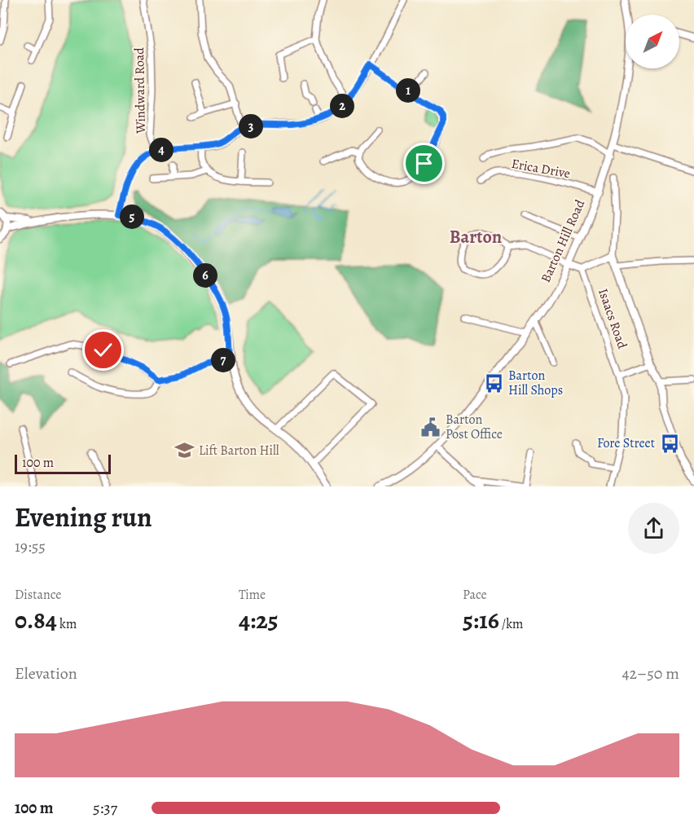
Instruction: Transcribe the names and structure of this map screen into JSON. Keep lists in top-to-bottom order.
{
  "streets": {
    "street": [
      "Windward Road",
      "Erica Drive",
      "Barton Hill Road",
      "Isaacs Road"
    ]
  },
  "crossings": [
    ["Erica Drive", "Barton Hill Road"]
  ],
  "districts": ["Barton"],
  "places": {
    "bus stop": ["Barton Hill Shops", "Fore Street"],
    "public building": ["Barton Post Office"],
    "school or university": ["Lift Barton Hill"]
  },
  "scale_bar": "100 m",
  "north": "top right",
  "page": {
    "pins": [
      "1",
      "2",
      "3",
      "4",
      "5",
      "6",
      "7"
    ],
    "scale": "100 m",
    "heading": ["Evening run", "19:55"],
    "stats": [
      ["Distance", "0.84 km"],
      ["Time", "4:25"],
      ["Pace", "5:16 /km"]
    ],
    "chart": ["Elevation", "42–50 m"],
    "list": [
      {
        "name": "100 m",
        "note": "5:37"
      }
    ]
  }
}
